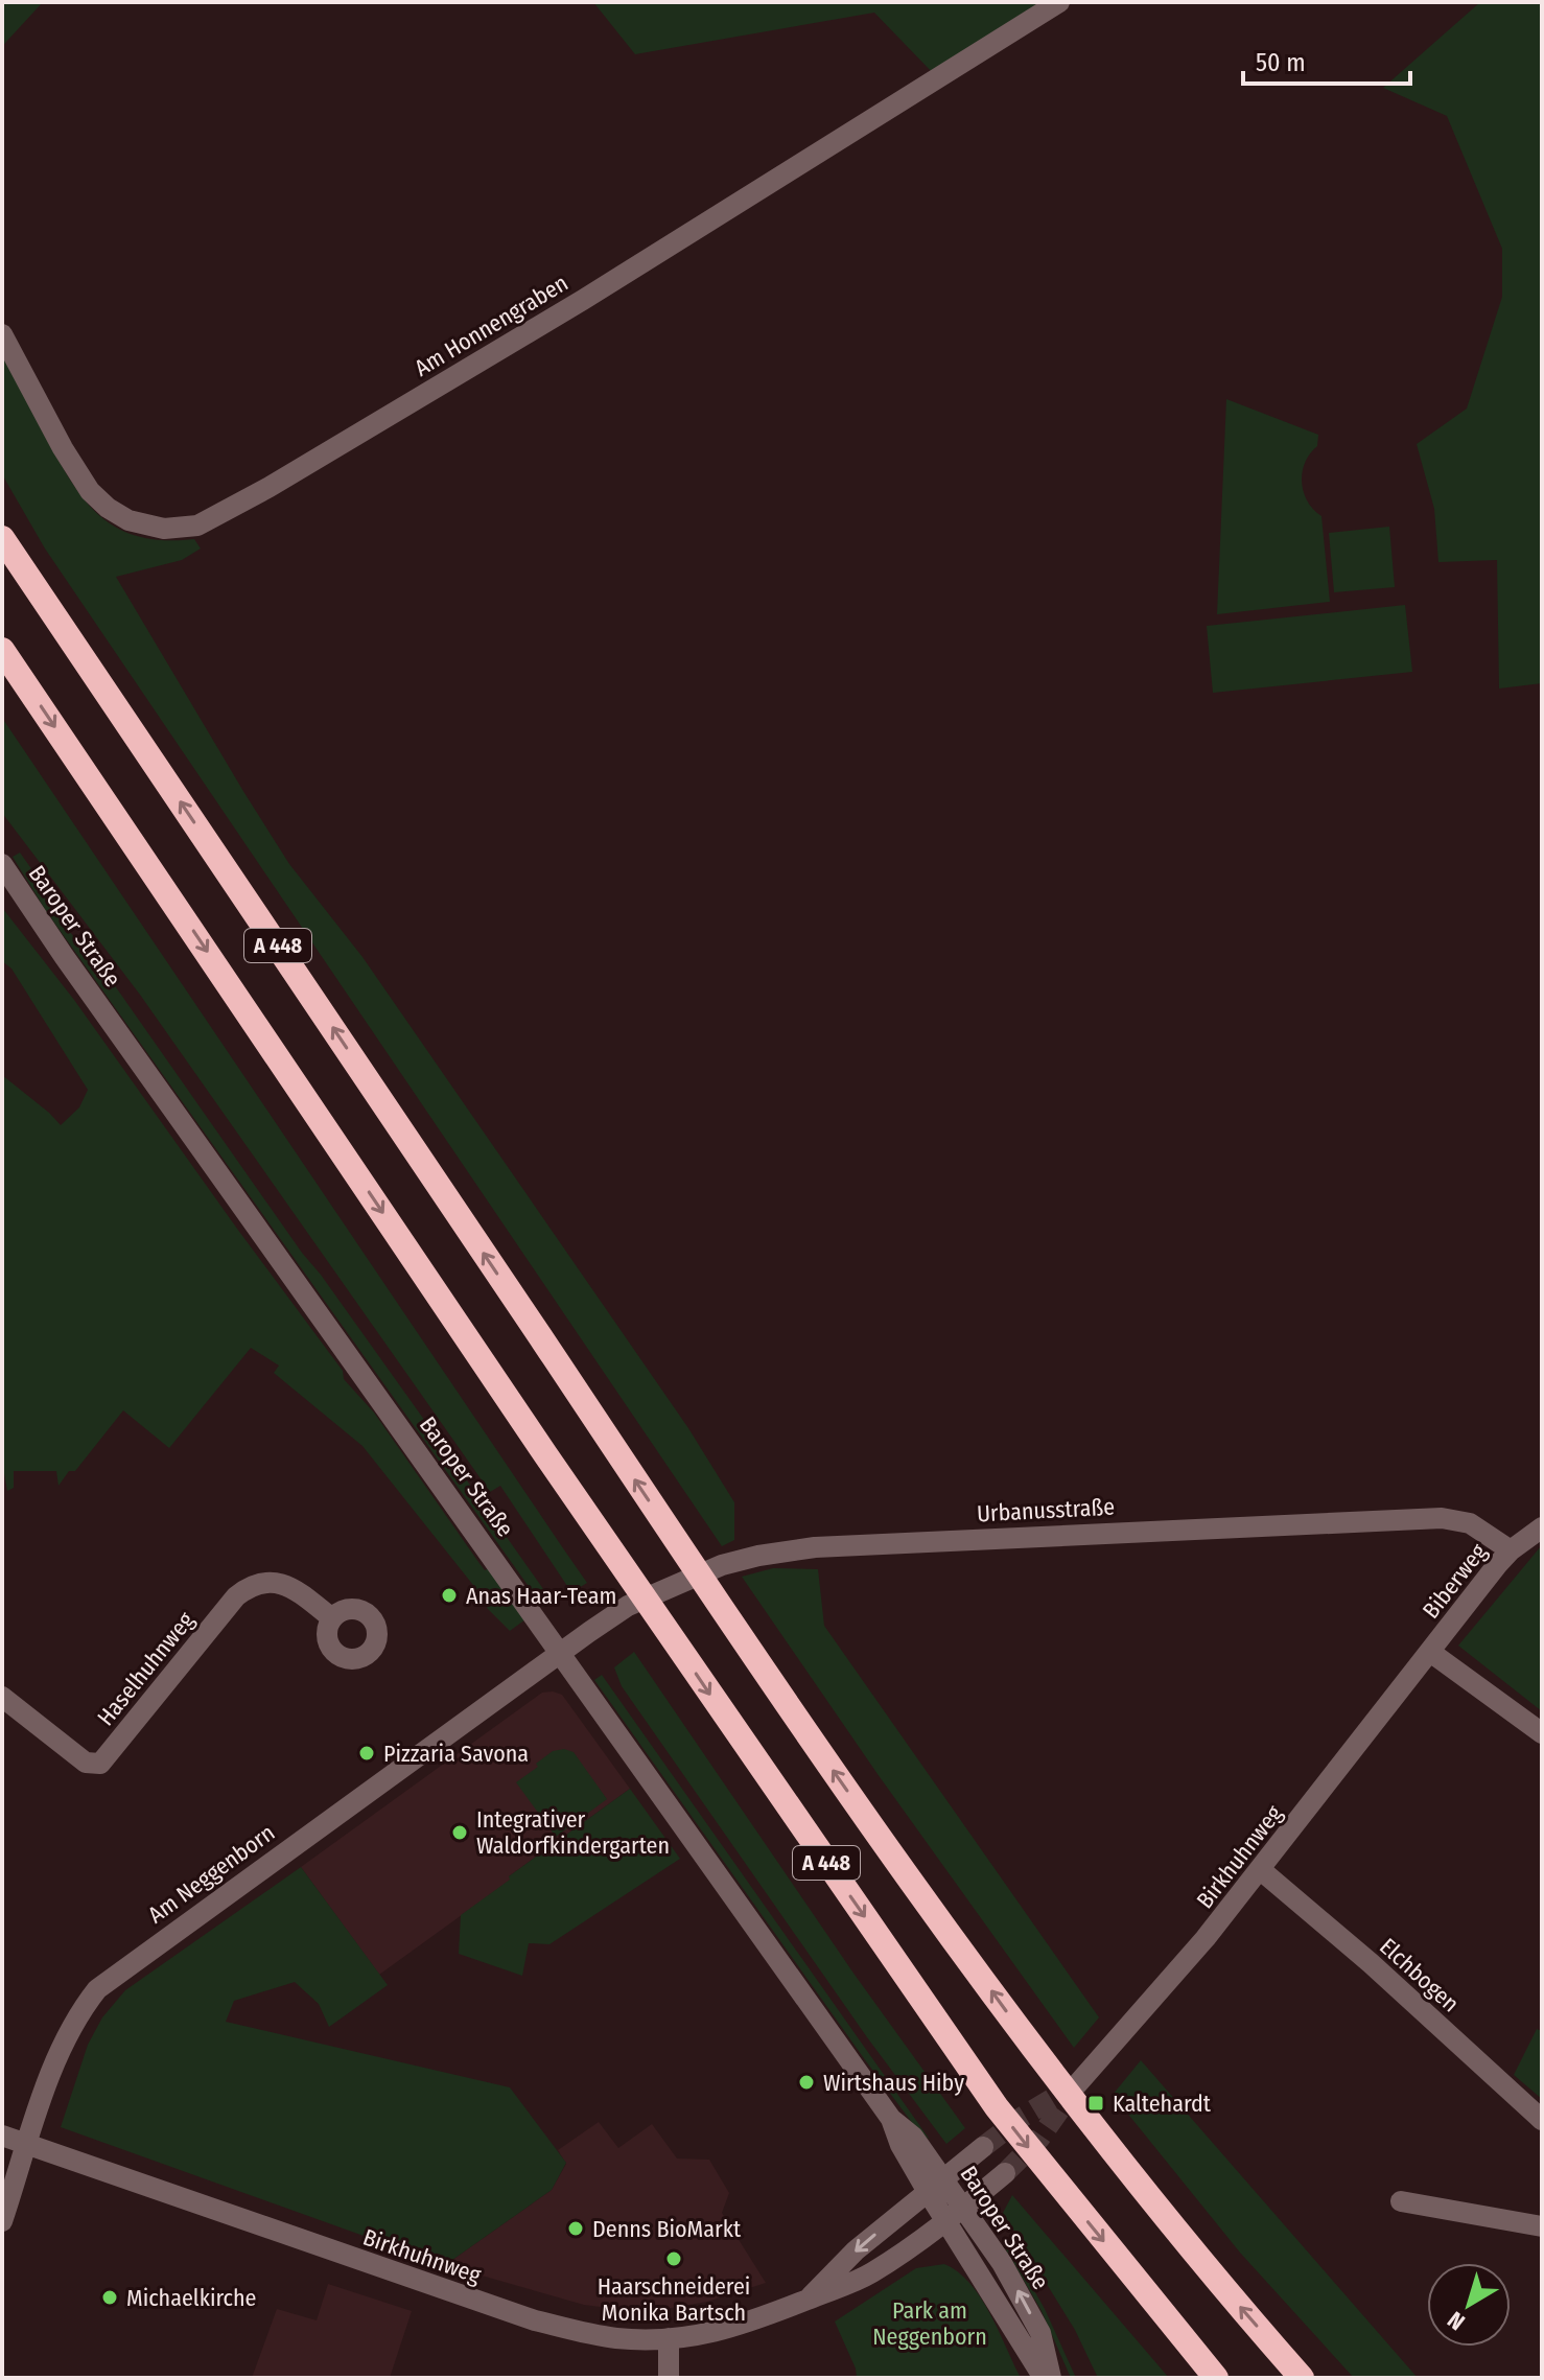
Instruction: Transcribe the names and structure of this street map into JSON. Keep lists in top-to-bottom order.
{
  "streets": {
    "highway": ["A 448"],
    "street": [
      "Am Honnengraben",
      "Baroper Straße",
      "Urbanusstraße",
      "Biberweg",
      "Haselhuhnweg",
      "Birkhuhnweg",
      "Am Neggenborn",
      "Elchbogen"
    ]
  },
  "crossings": [
    ["Baroper Straße", "Urbanusstraße"],
    ["Baroper Straße", "Birkhuhnweg"],
    ["Baroper Straße", "Am Neggenborn"],
    ["Urbanusstraße", "Biberweg"],
    ["Urbanusstraße", "Am Neggenborn"],
    ["Biberweg", "Birkhuhnweg"],
    ["Birkhuhnweg", "Am Neggenborn"],
    ["Birkhuhnweg", "Elchbogen"]
  ],
  "parks": ["Park am Neggenborn"],
  "places": {
    "other": [
      "Anas Haar-Team",
      "Pizzaria Savona",
      "Integrativer Waldorfkindergarten",
      "Wirtshaus Hiby",
      "Denns BioMarkt",
      "Haarschneiderei Monika Bartsch",
      "Michaelkirche"
    ],
    "transit": ["Kaltehardt"]
  },
  "scale_bar": "50 m",
  "north": "bottom left"
}
